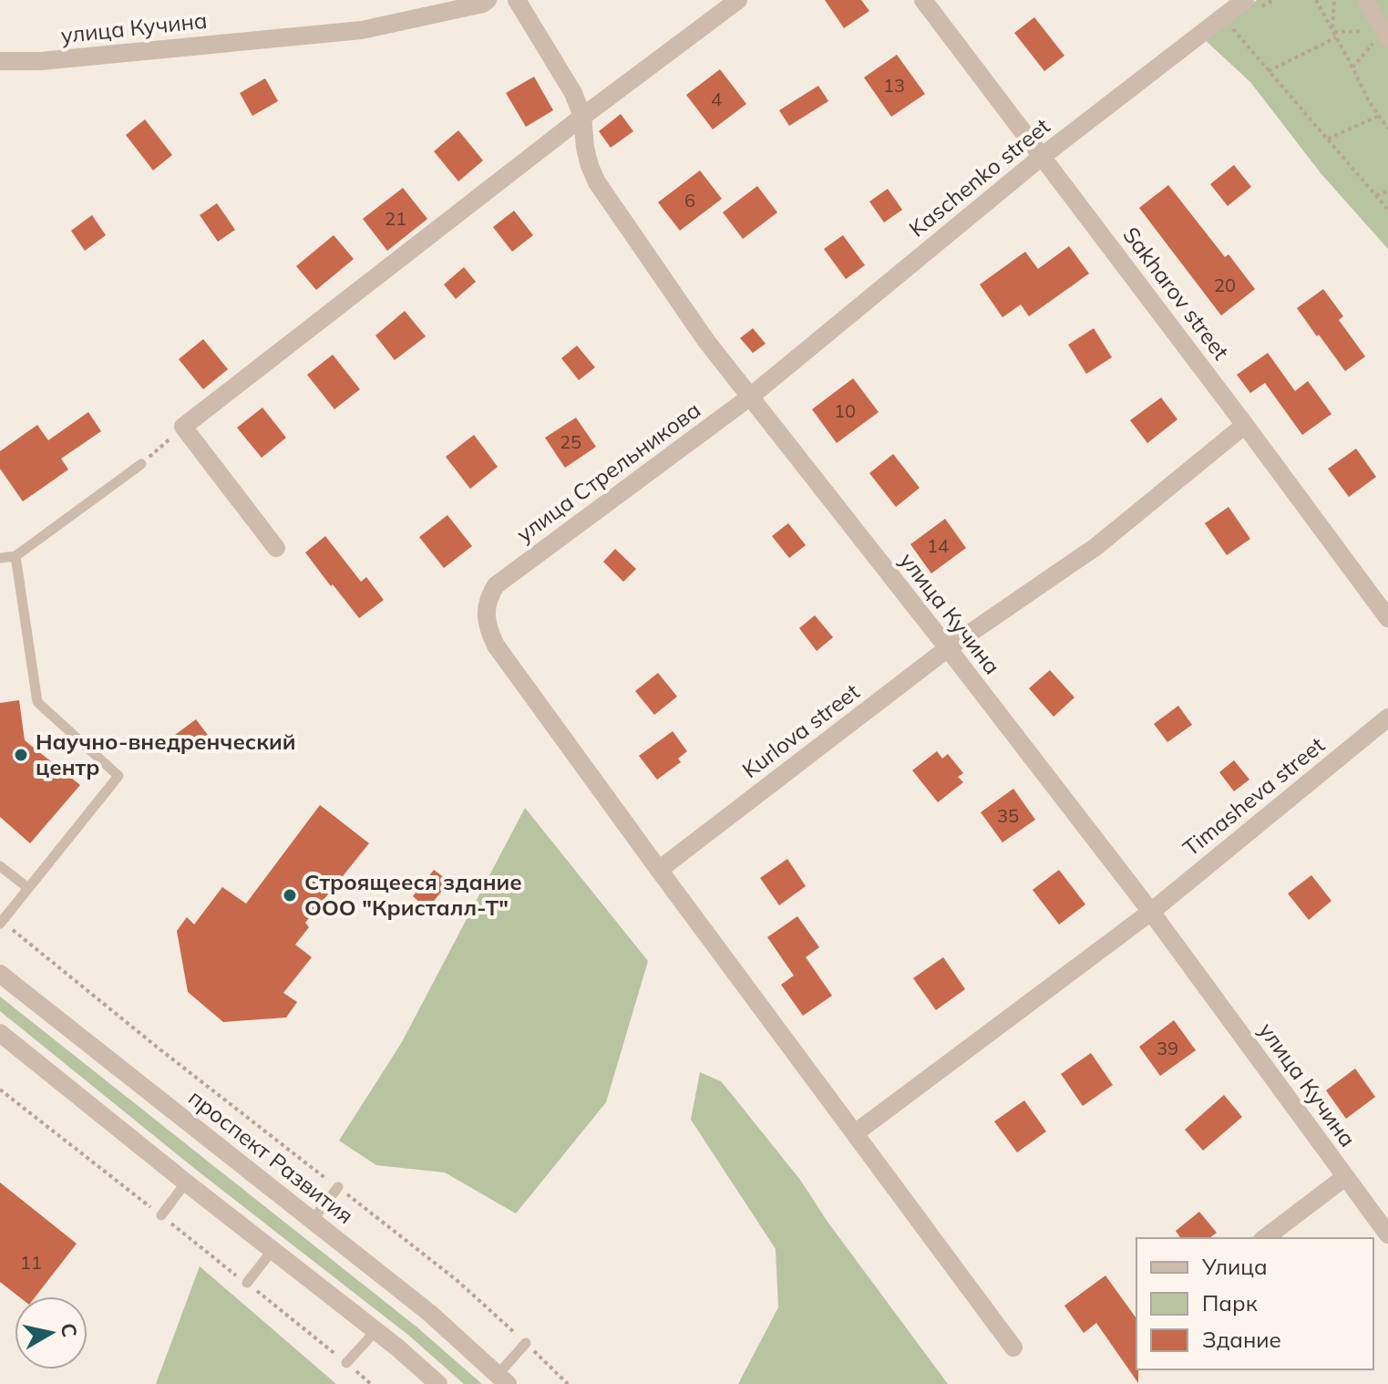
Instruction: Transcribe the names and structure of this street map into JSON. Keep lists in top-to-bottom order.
{
  "streets": {
    "street": [
      "улица Кучина",
      "Kaschenko street",
      "Sakharov street",
      "улица Стрельникова",
      "Kurlova street",
      "Timasheva street",
      "проспект Развития"
    ]
  },
  "crossings": [
    ["улица Кучина", "Kaschenko street"],
    ["улица Кучина", "улица Стрельникова"],
    ["улица Кучина", "Kurlova street"],
    ["улица Кучина", "Timasheva street"],
    ["Kaschenko street", "Sakharov street"],
    ["Kaschenko street", "улица Стрельникова"],
    ["Sakharov street", "Kurlova street"],
    ["улица Стрельникова", "Kurlova street"]
  ],
  "places": ["Научно-внедренческий центр", "Строящееся здание ООО \"Кристалл-Т\""],
  "house_numbers": [
    "13",
    "4",
    "6",
    "21",
    "20",
    "10",
    "25",
    "14",
    "35",
    "39",
    "11"
  ],
  "legend": ["Улица", "Парк", "Здание"],
  "north": "right"
}
